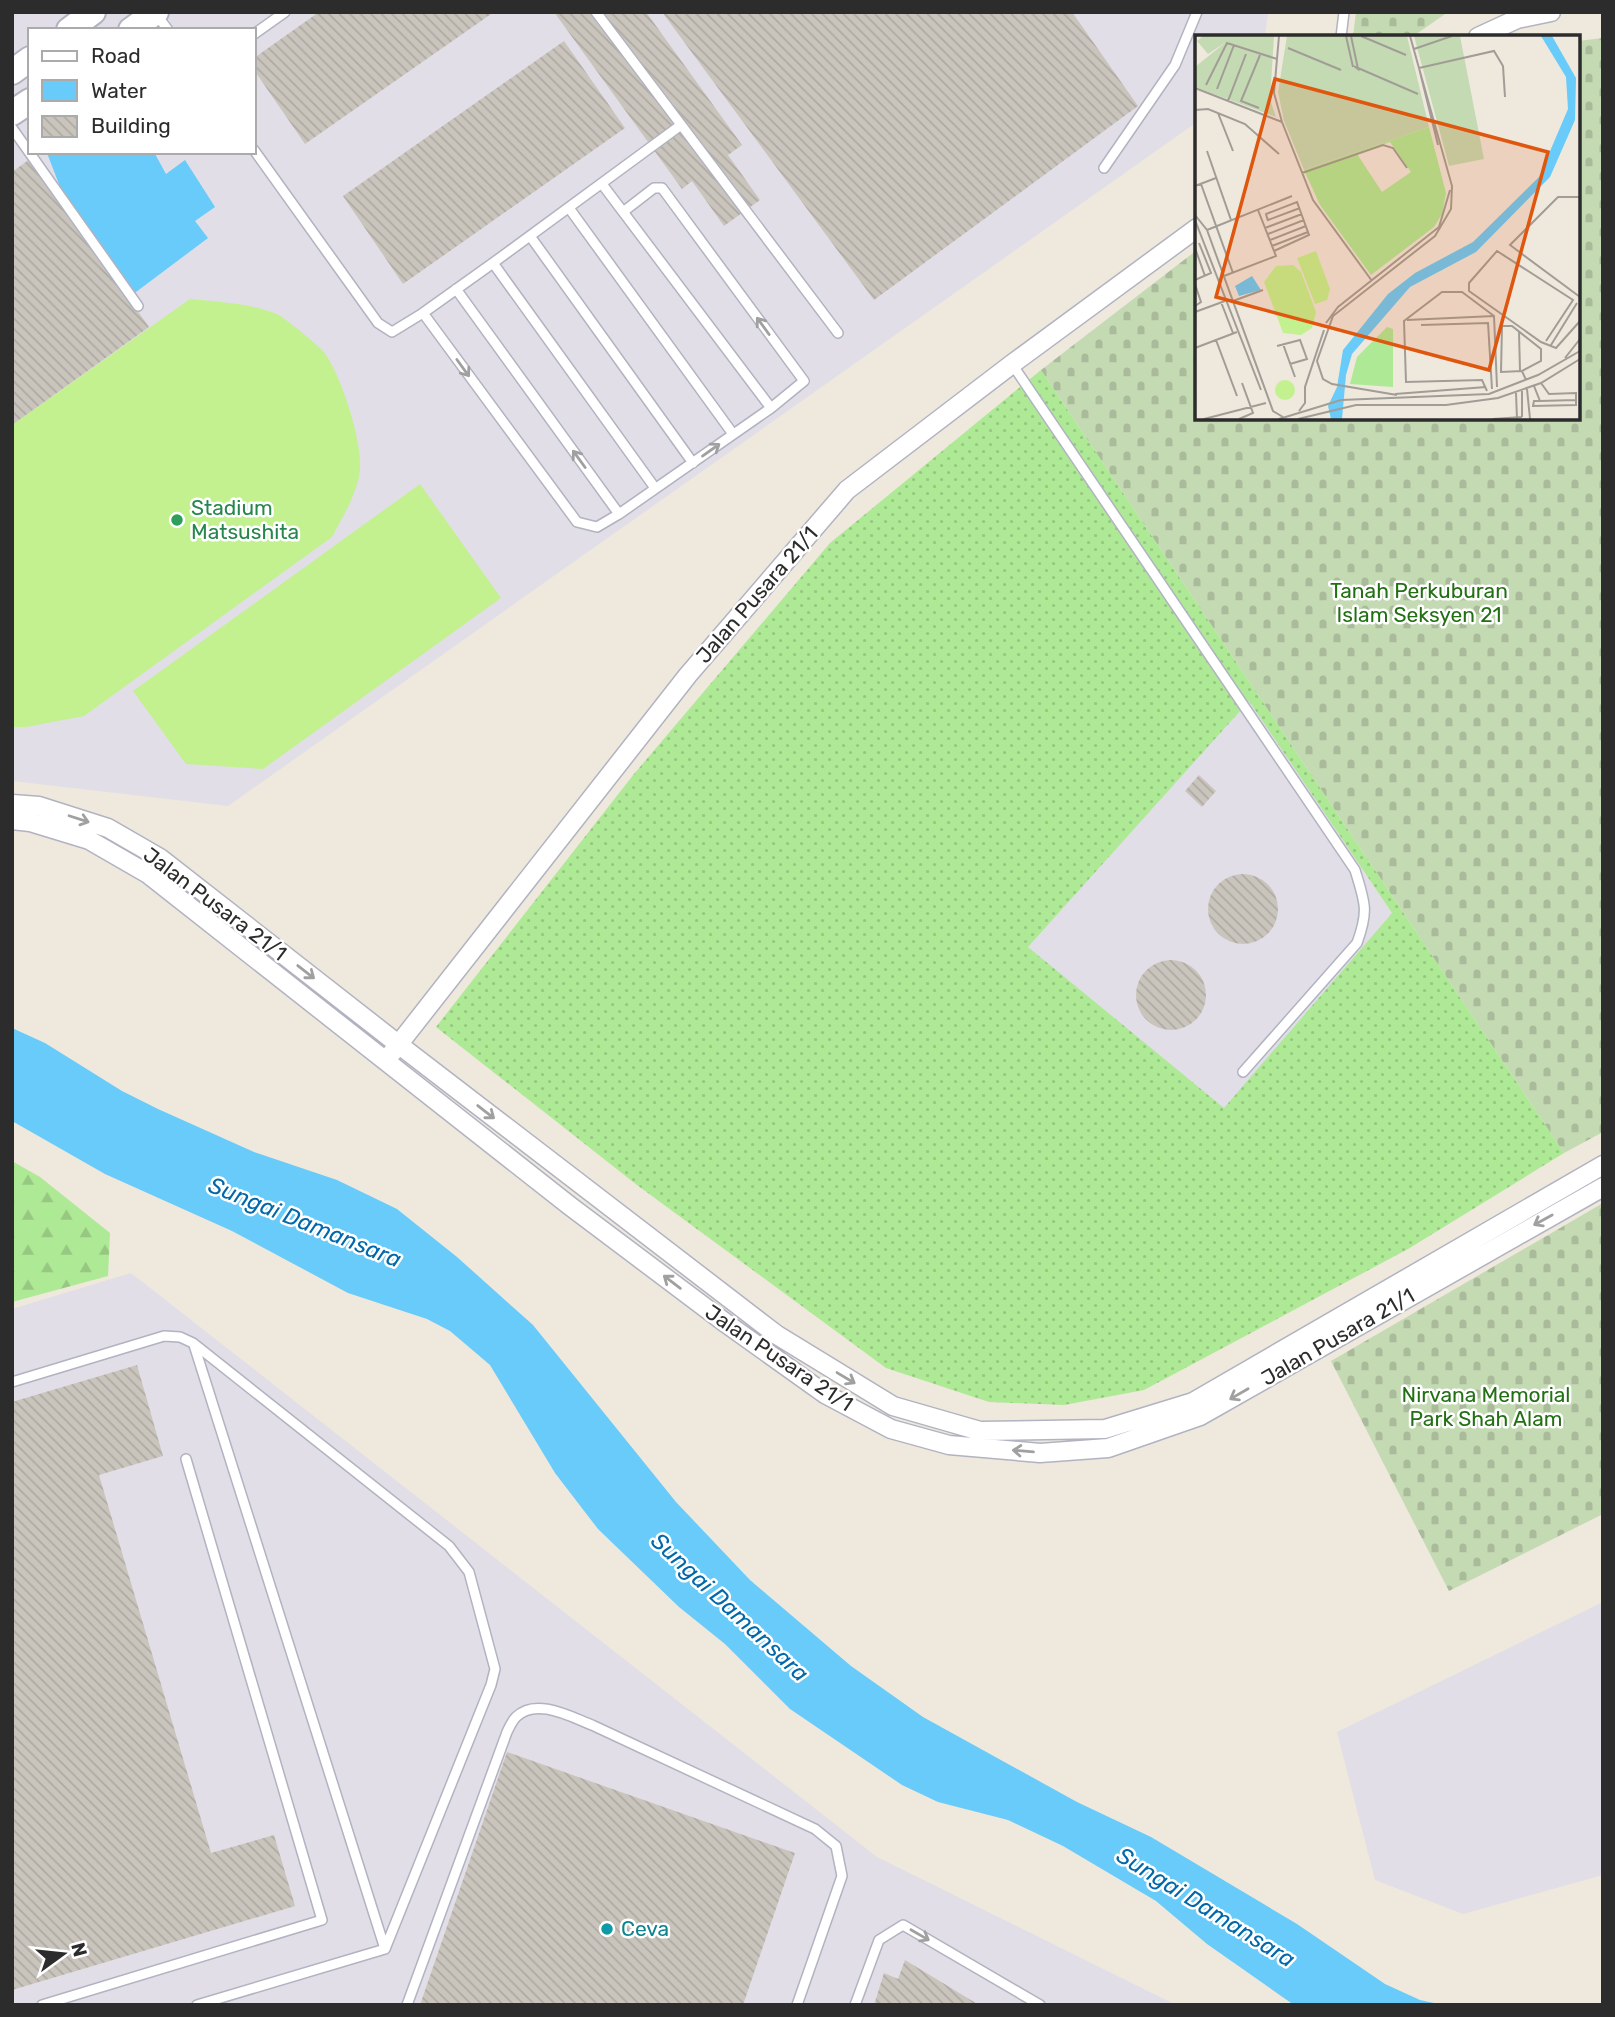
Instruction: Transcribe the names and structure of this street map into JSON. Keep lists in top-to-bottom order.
{
  "streets": {
    "street": ["Jalan Pusara 21/1"]
  },
  "water": ["Sungai Damansara"],
  "parks": ["Tanah Perkuburan Islam Seksyen 21", "Nirvana Memorial Park Shah Alam"],
  "places": ["Stadium Matsushita", "Ceva"],
  "legend": ["Road", "Water", "Building"],
  "north": "right"
}
